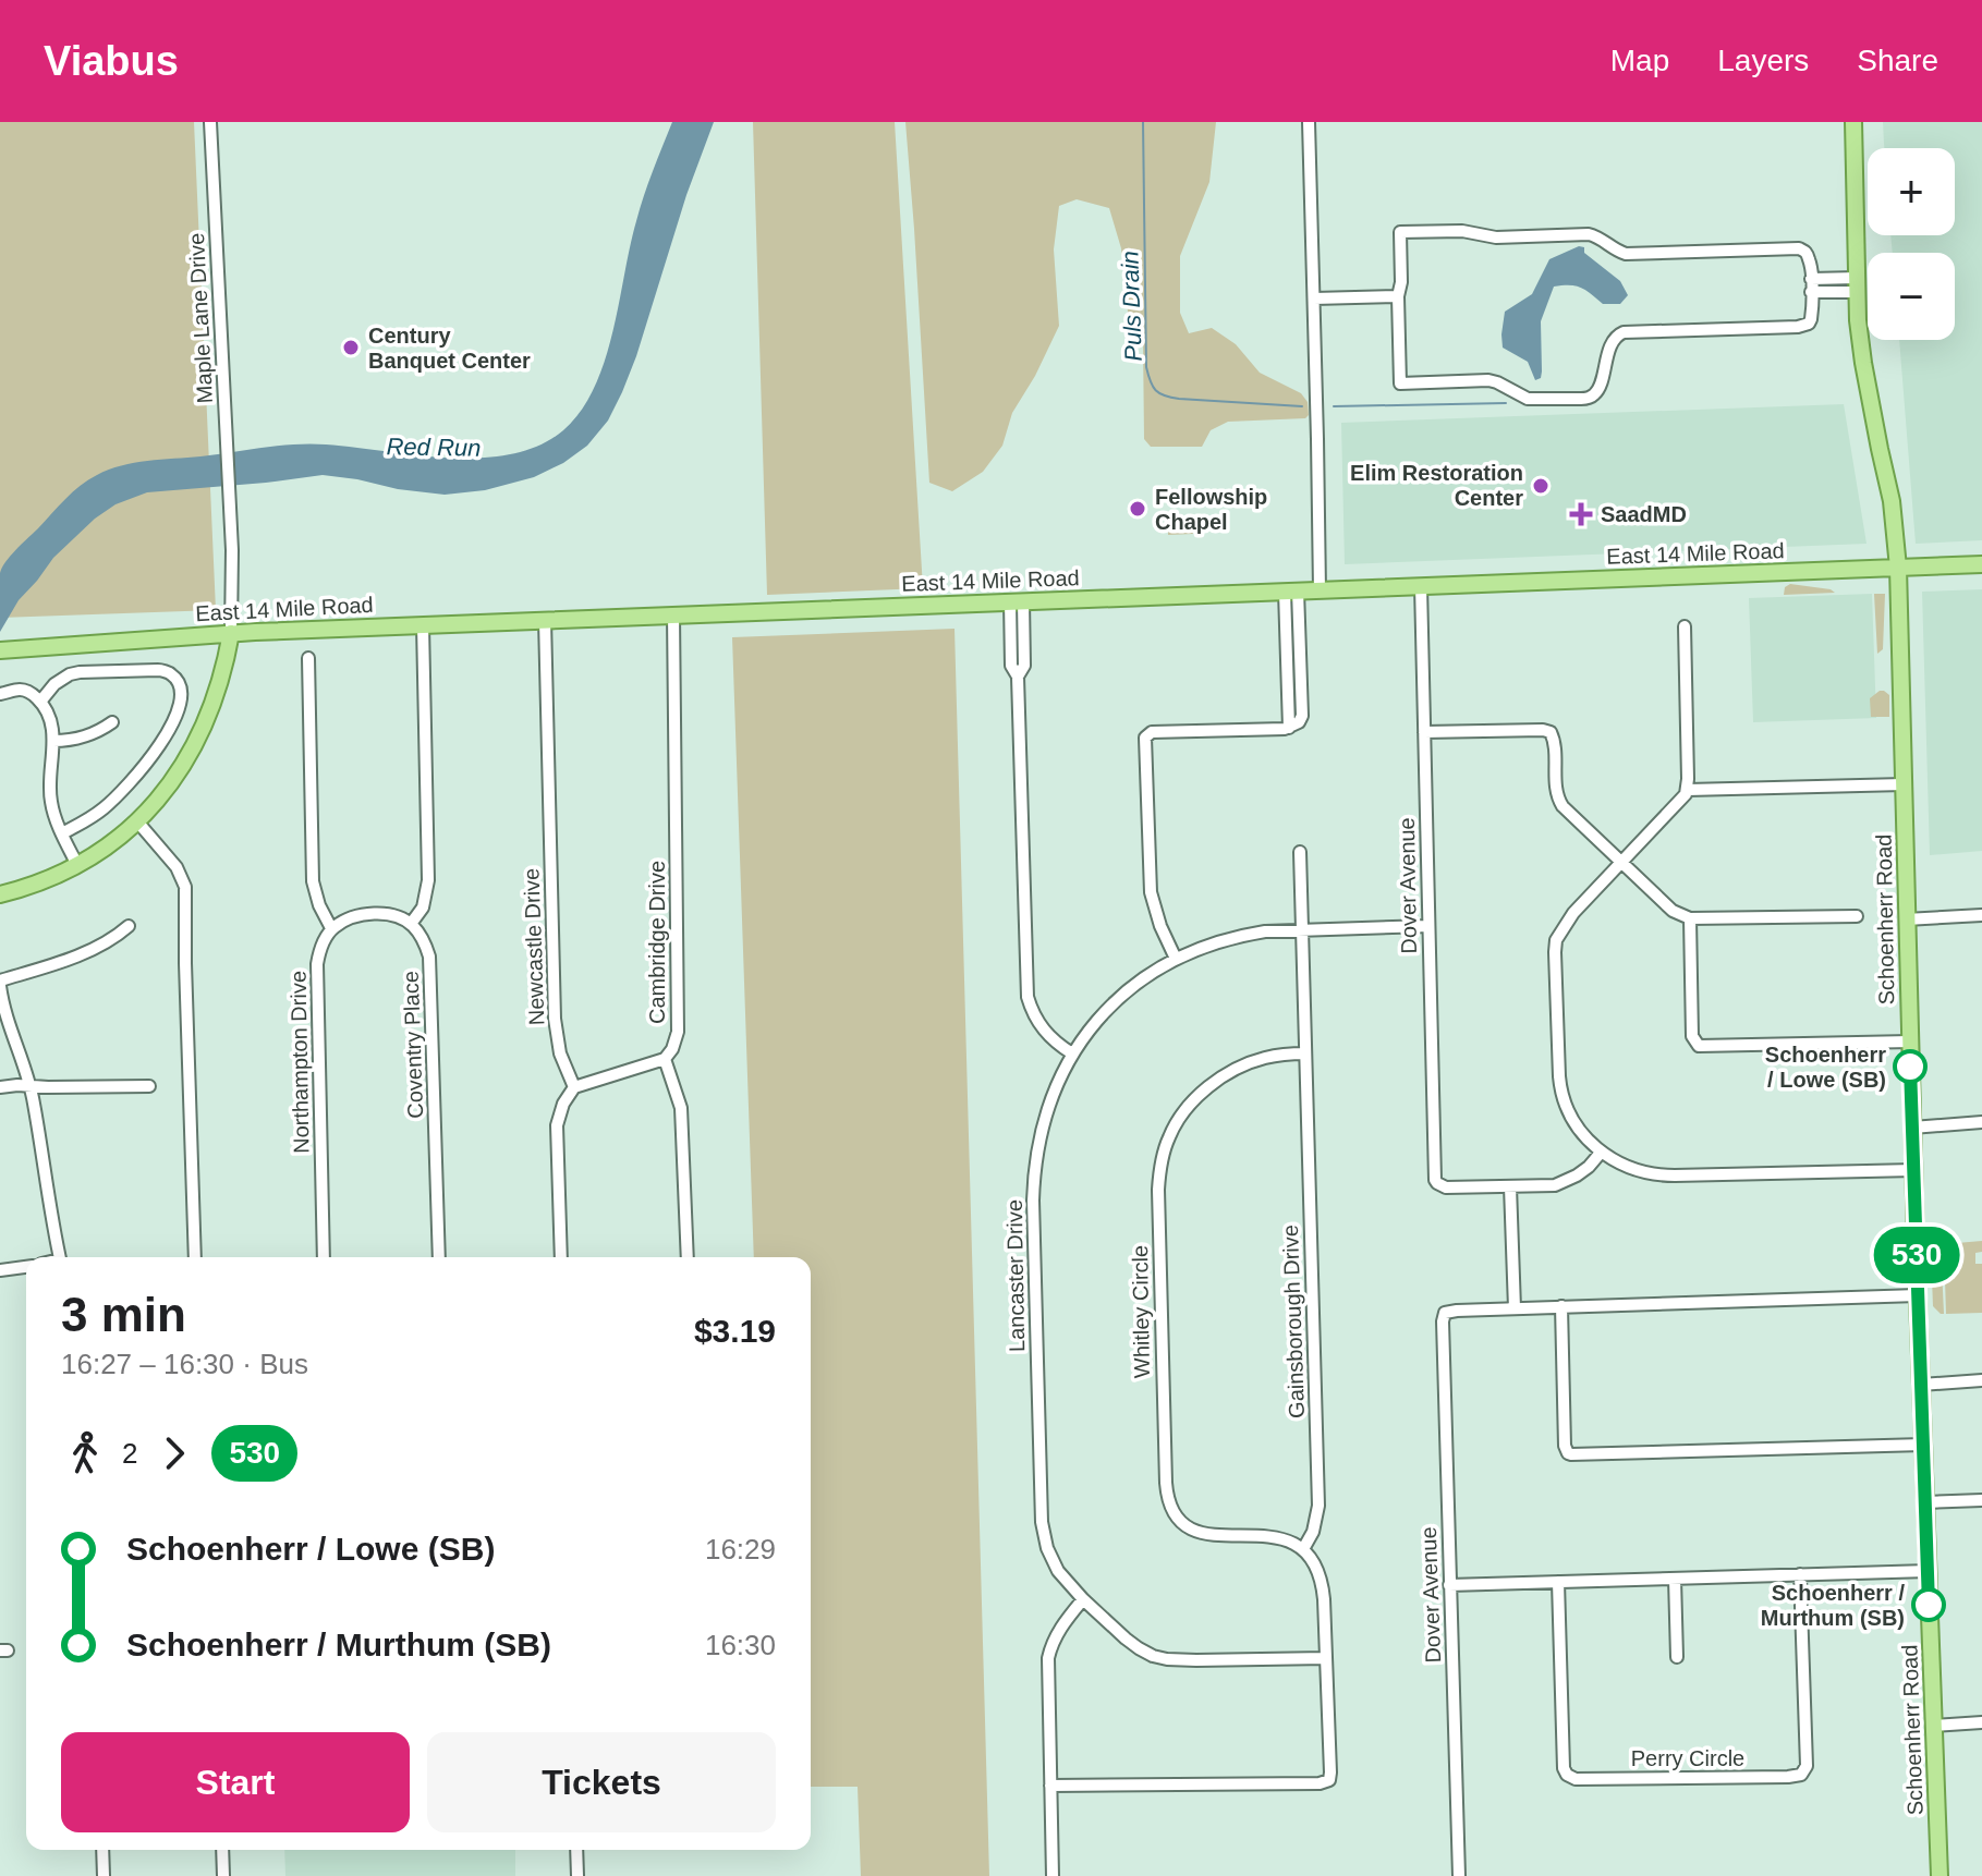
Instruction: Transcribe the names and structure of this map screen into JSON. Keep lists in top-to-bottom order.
{
  "streets": {
    "main road": ["East 14 Mile Road", "Schoenherr Road"],
    "street": [
      "Maple Lane Drive",
      "Dover Avenue",
      "Cambridge Drive",
      "Newcastle Drive",
      "Coventry Place",
      "Northampton Drive",
      "Lancaster Drive",
      "Whitley Circle",
      "Gainsborough Drive",
      "Perry Circle"
    ]
  },
  "crossings": [
    ["Maple Lane Drive", "East 14 Mile Road"],
    ["East 14 Mile Road", "Dover Avenue"],
    ["East 14 Mile Road", "Schoenherr Road"],
    ["East 14 Mile Road", "Cambridge Drive"],
    ["East 14 Mile Road", "Newcastle Drive"],
    ["Dover Avenue", "Lancaster Drive"],
    ["Lancaster Drive", "Gainsborough Drive"],
    ["Whitley Circle", "Gainsborough Drive"]
  ],
  "water": ["Puls Drain", "Red Run"],
  "places": {
    "other": [
      "Century Banquet Center",
      "Elim Restoration Center",
      "Fellowship Chapel",
      "Schoenherr / Lowe (SB)",
      "Schoenherr / Murthum (SB)"
    ],
    "health": ["SaadMD"]
  },
  "lines": ["bus line 530"],
  "page": {
    "header": "Viabus",
    "nav": ["Map", "Layers", "Share"],
    "on_map": "530",
    "map_buttons": ["+", "−"],
    "heading": ["3 min", "16:27 – 16:30 · Bus", "$3.19"],
    "legs": ["2", "530"],
    "list": [
      {
        "name": "Schoenherr / Lowe (SB)",
        "value": "16:29"
      },
      {
        "name": "Schoenherr / Murthum (SB)",
        "value": "16:30"
      }
    ],
    "buttons": ["Start", "Tickets"]
  }
}
